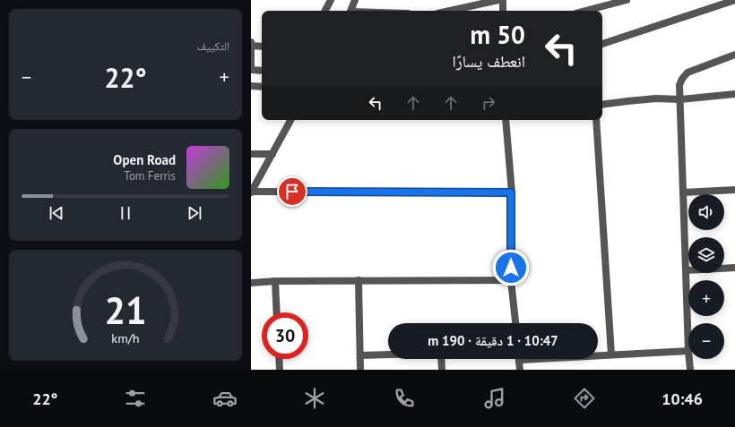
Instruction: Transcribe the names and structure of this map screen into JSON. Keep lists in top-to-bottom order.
{
  "page": {
    "tile": "التكييف",
    "turn": ["50 m", "انعطف يسارًا"],
    "heat": ["−", "22°", "+"],
    "song": ["Open Road", "Tom Ferris"],
    "map_buttons": ["+", "−"],
    "limit": "30",
    "trip": "10:47 · 1 دقيقة · 190 m",
    "tabs": ["10:46", "22°"],
    "gauge": ["21", "km/h"]
  }
}
